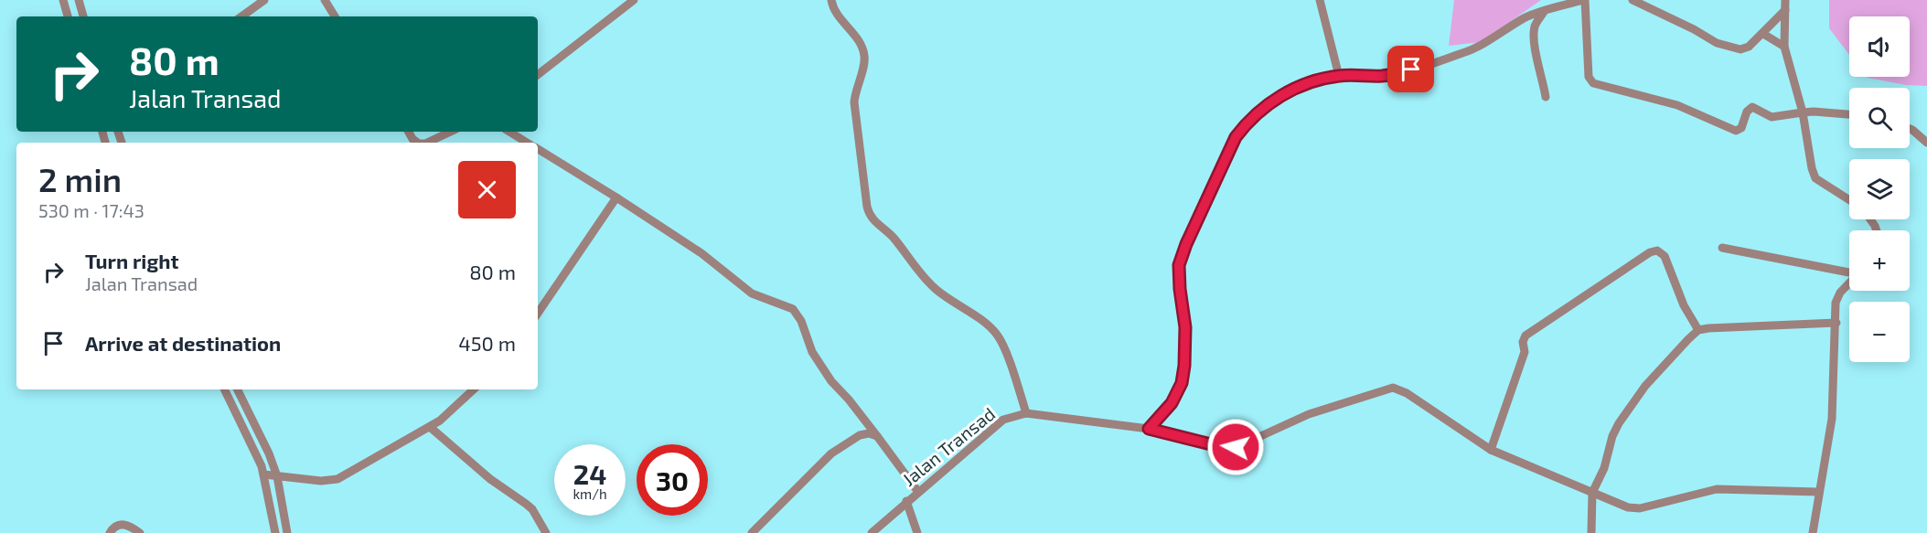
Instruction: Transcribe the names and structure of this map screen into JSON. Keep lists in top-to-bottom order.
{
  "streets": {
    "street": ["Jalan Transad"]
  },
  "page": {
    "map_buttons": ["+", "−"],
    "turn": ["80 m", "Jalan Transad"],
    "heading": ["2 min", "530 m · 17:43"],
    "list": [
      {
        "name": "Turn right",
        "note": "Jalan Transad",
        "value": "80 m"
      },
      {
        "name": "Arrive at destination",
        "value": "450 m"
      }
    ],
    "speed": "24 km/h",
    "limit": "30"
  }
}
